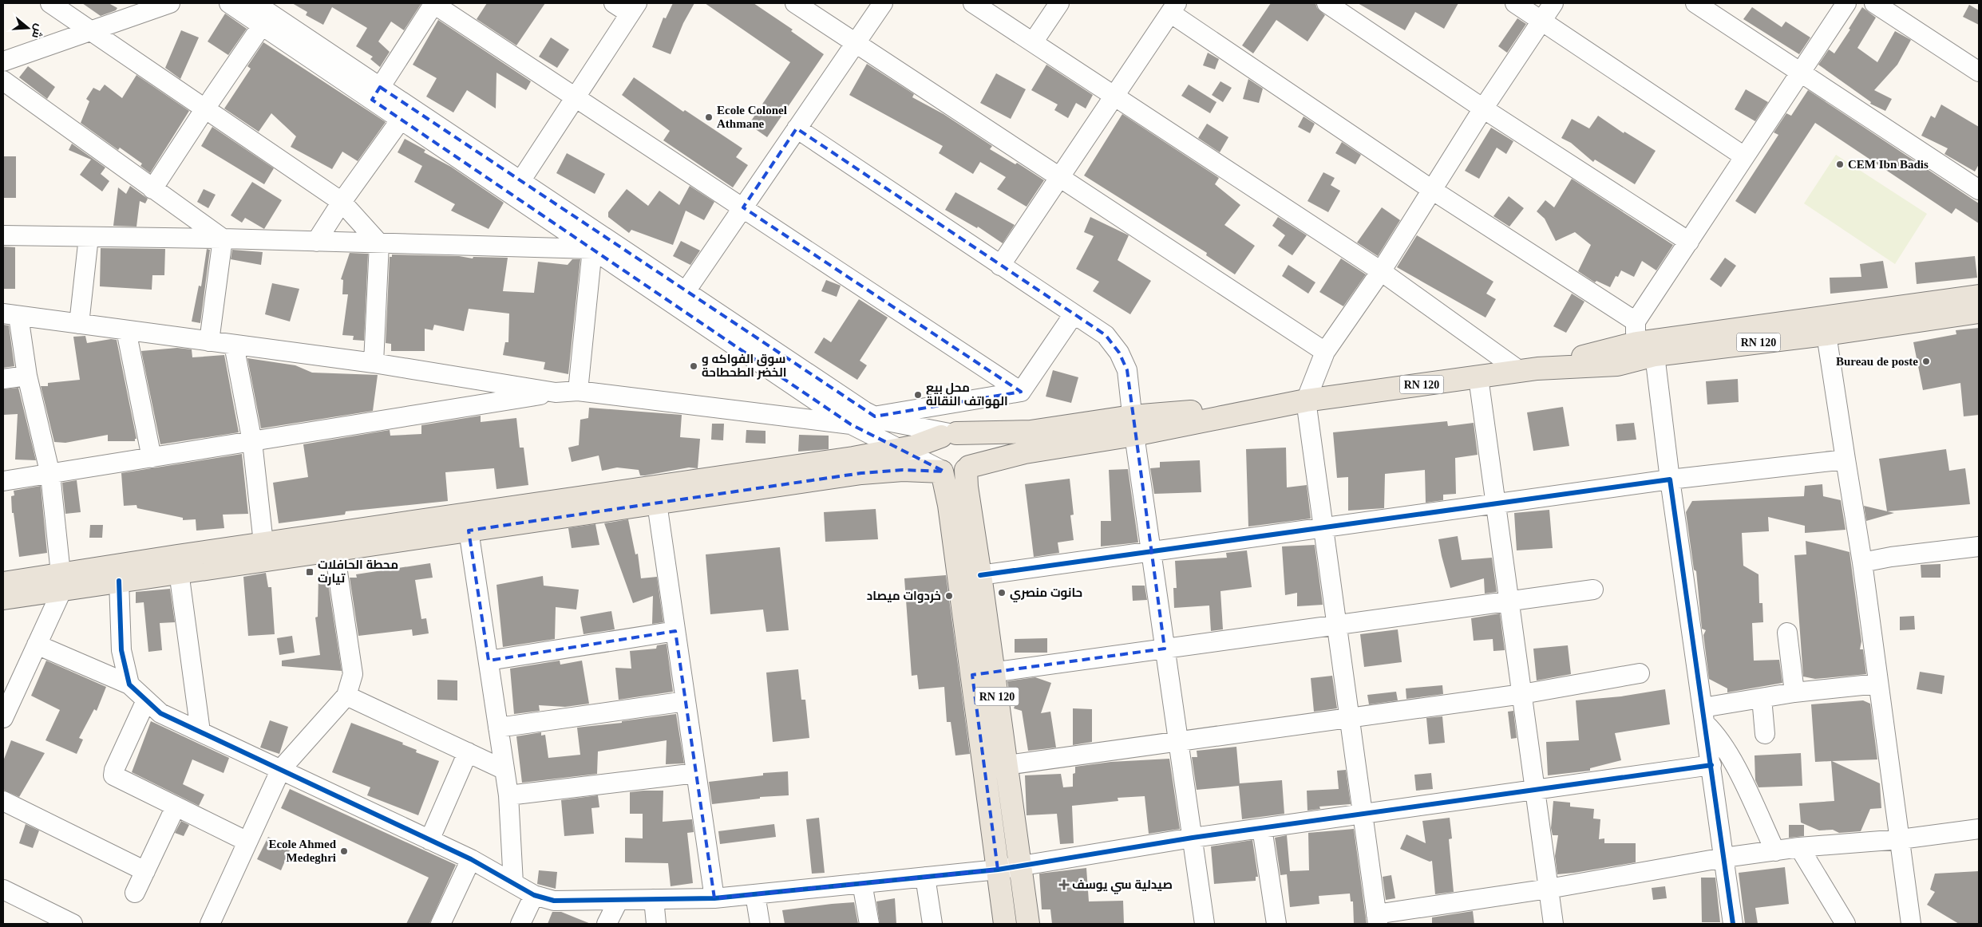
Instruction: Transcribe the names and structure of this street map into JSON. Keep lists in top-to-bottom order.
{
  "streets": {
    "main road": ["RN 120"]
  },
  "places": {
    "other": [
      "Ecole Colonel Athmane",
      "CEM Ibn Badis",
      "Bureau de poste",
      "سوق الفواكه و الخضر الطحطاحة",
      "محل بيع الهواتف النقالة",
      "حانوت منصري",
      "خردوات ميصاد",
      "Ecole Ahmed Medeghri"
    ],
    "transit": ["محطة الحافلات تيارت"],
    "health": ["صيدلية سي يوسف"]
  },
  "north": "right"
}
